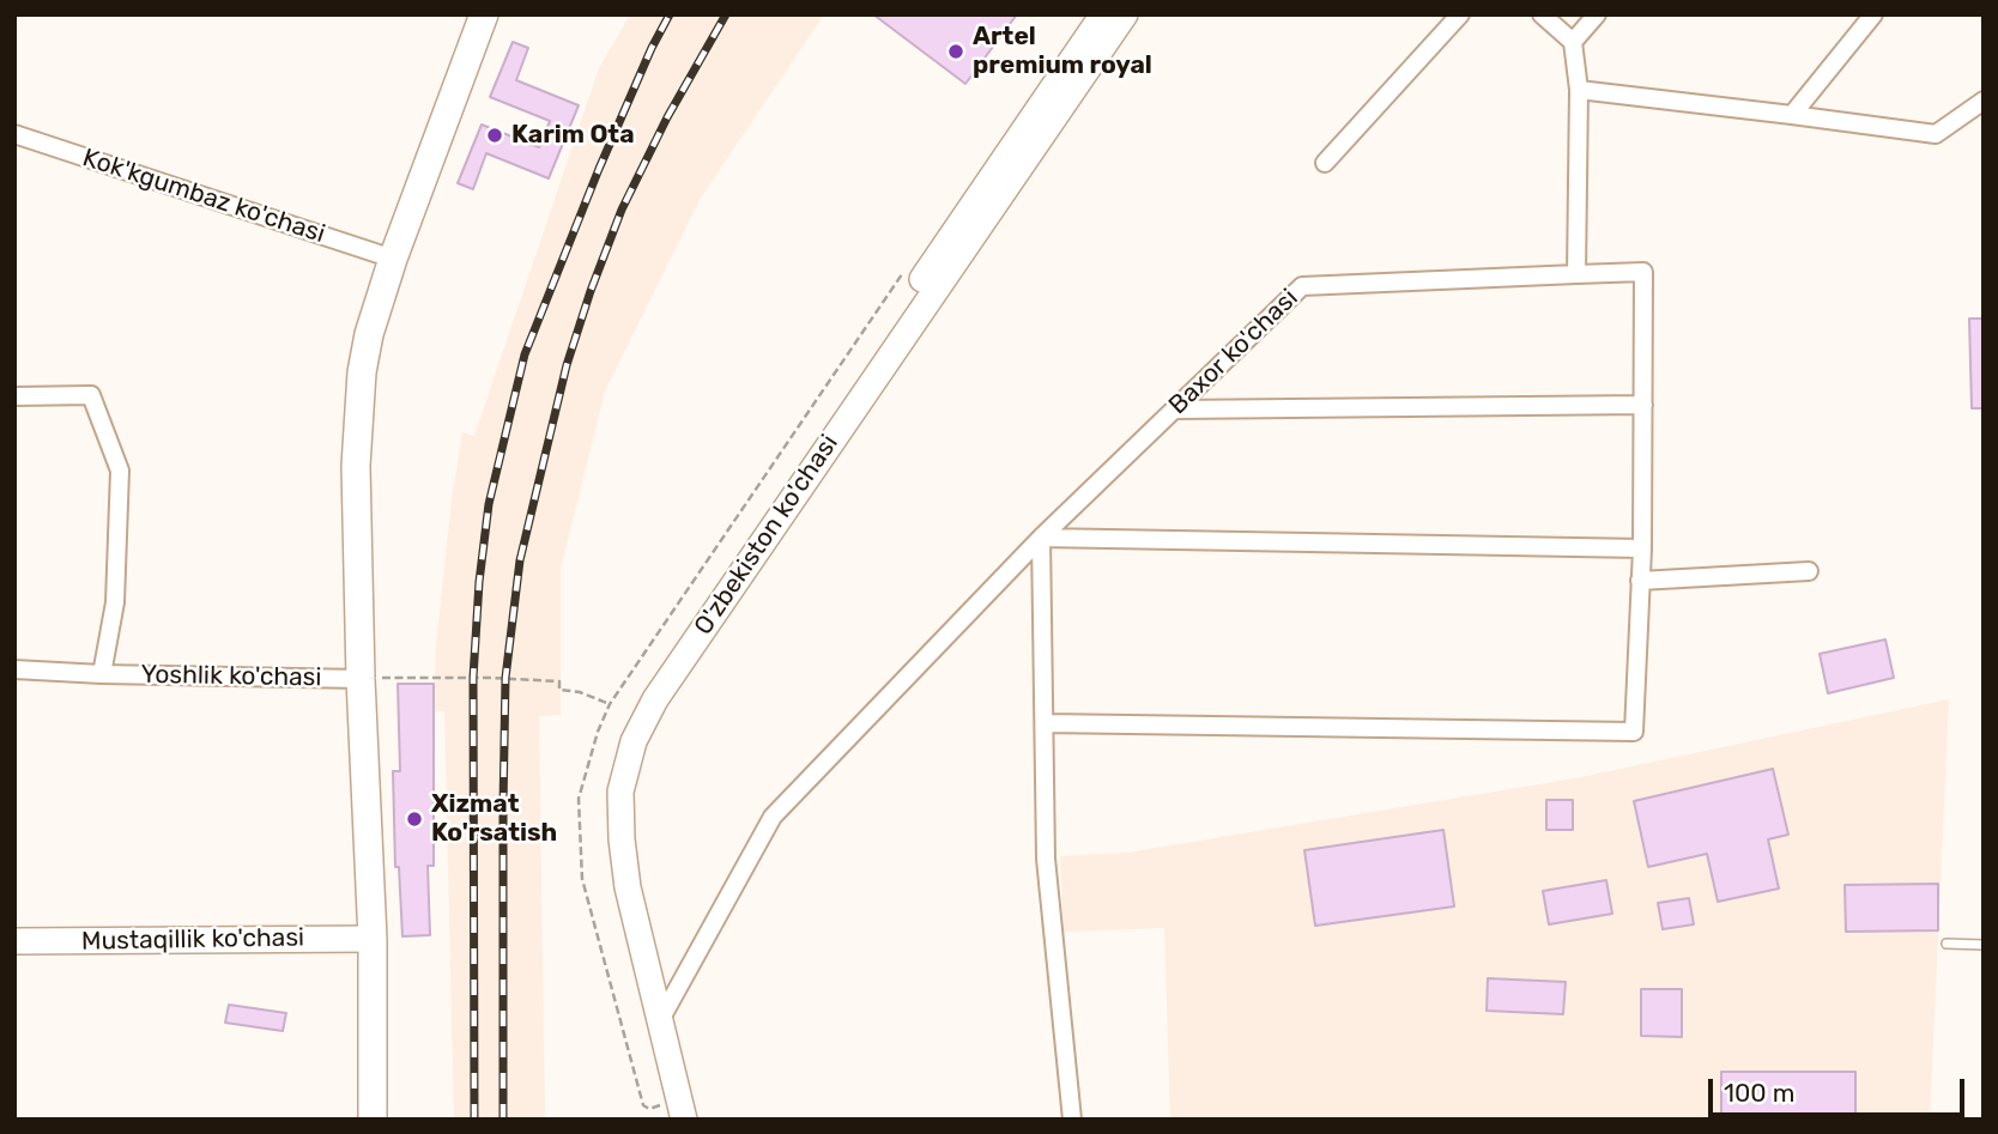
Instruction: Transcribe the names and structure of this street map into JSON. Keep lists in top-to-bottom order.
{
  "streets": {
    "main road": ["O'zbekiston ko'chasi", "Mustaqillik ko'chasi"],
    "street": ["Kok'kgumbaz ko'chasi", "Baxor ko'chasi", "Yoshlik ko'chasi"]
  },
  "crossings": [
    ["Baxor ko'chasi", "O'zbekiston ko'chasi"]
  ],
  "places": ["Artel premium royal", "Karim Ota", "Xizmat Ko'rsatish"],
  "scale_bar": "100 m"
}
